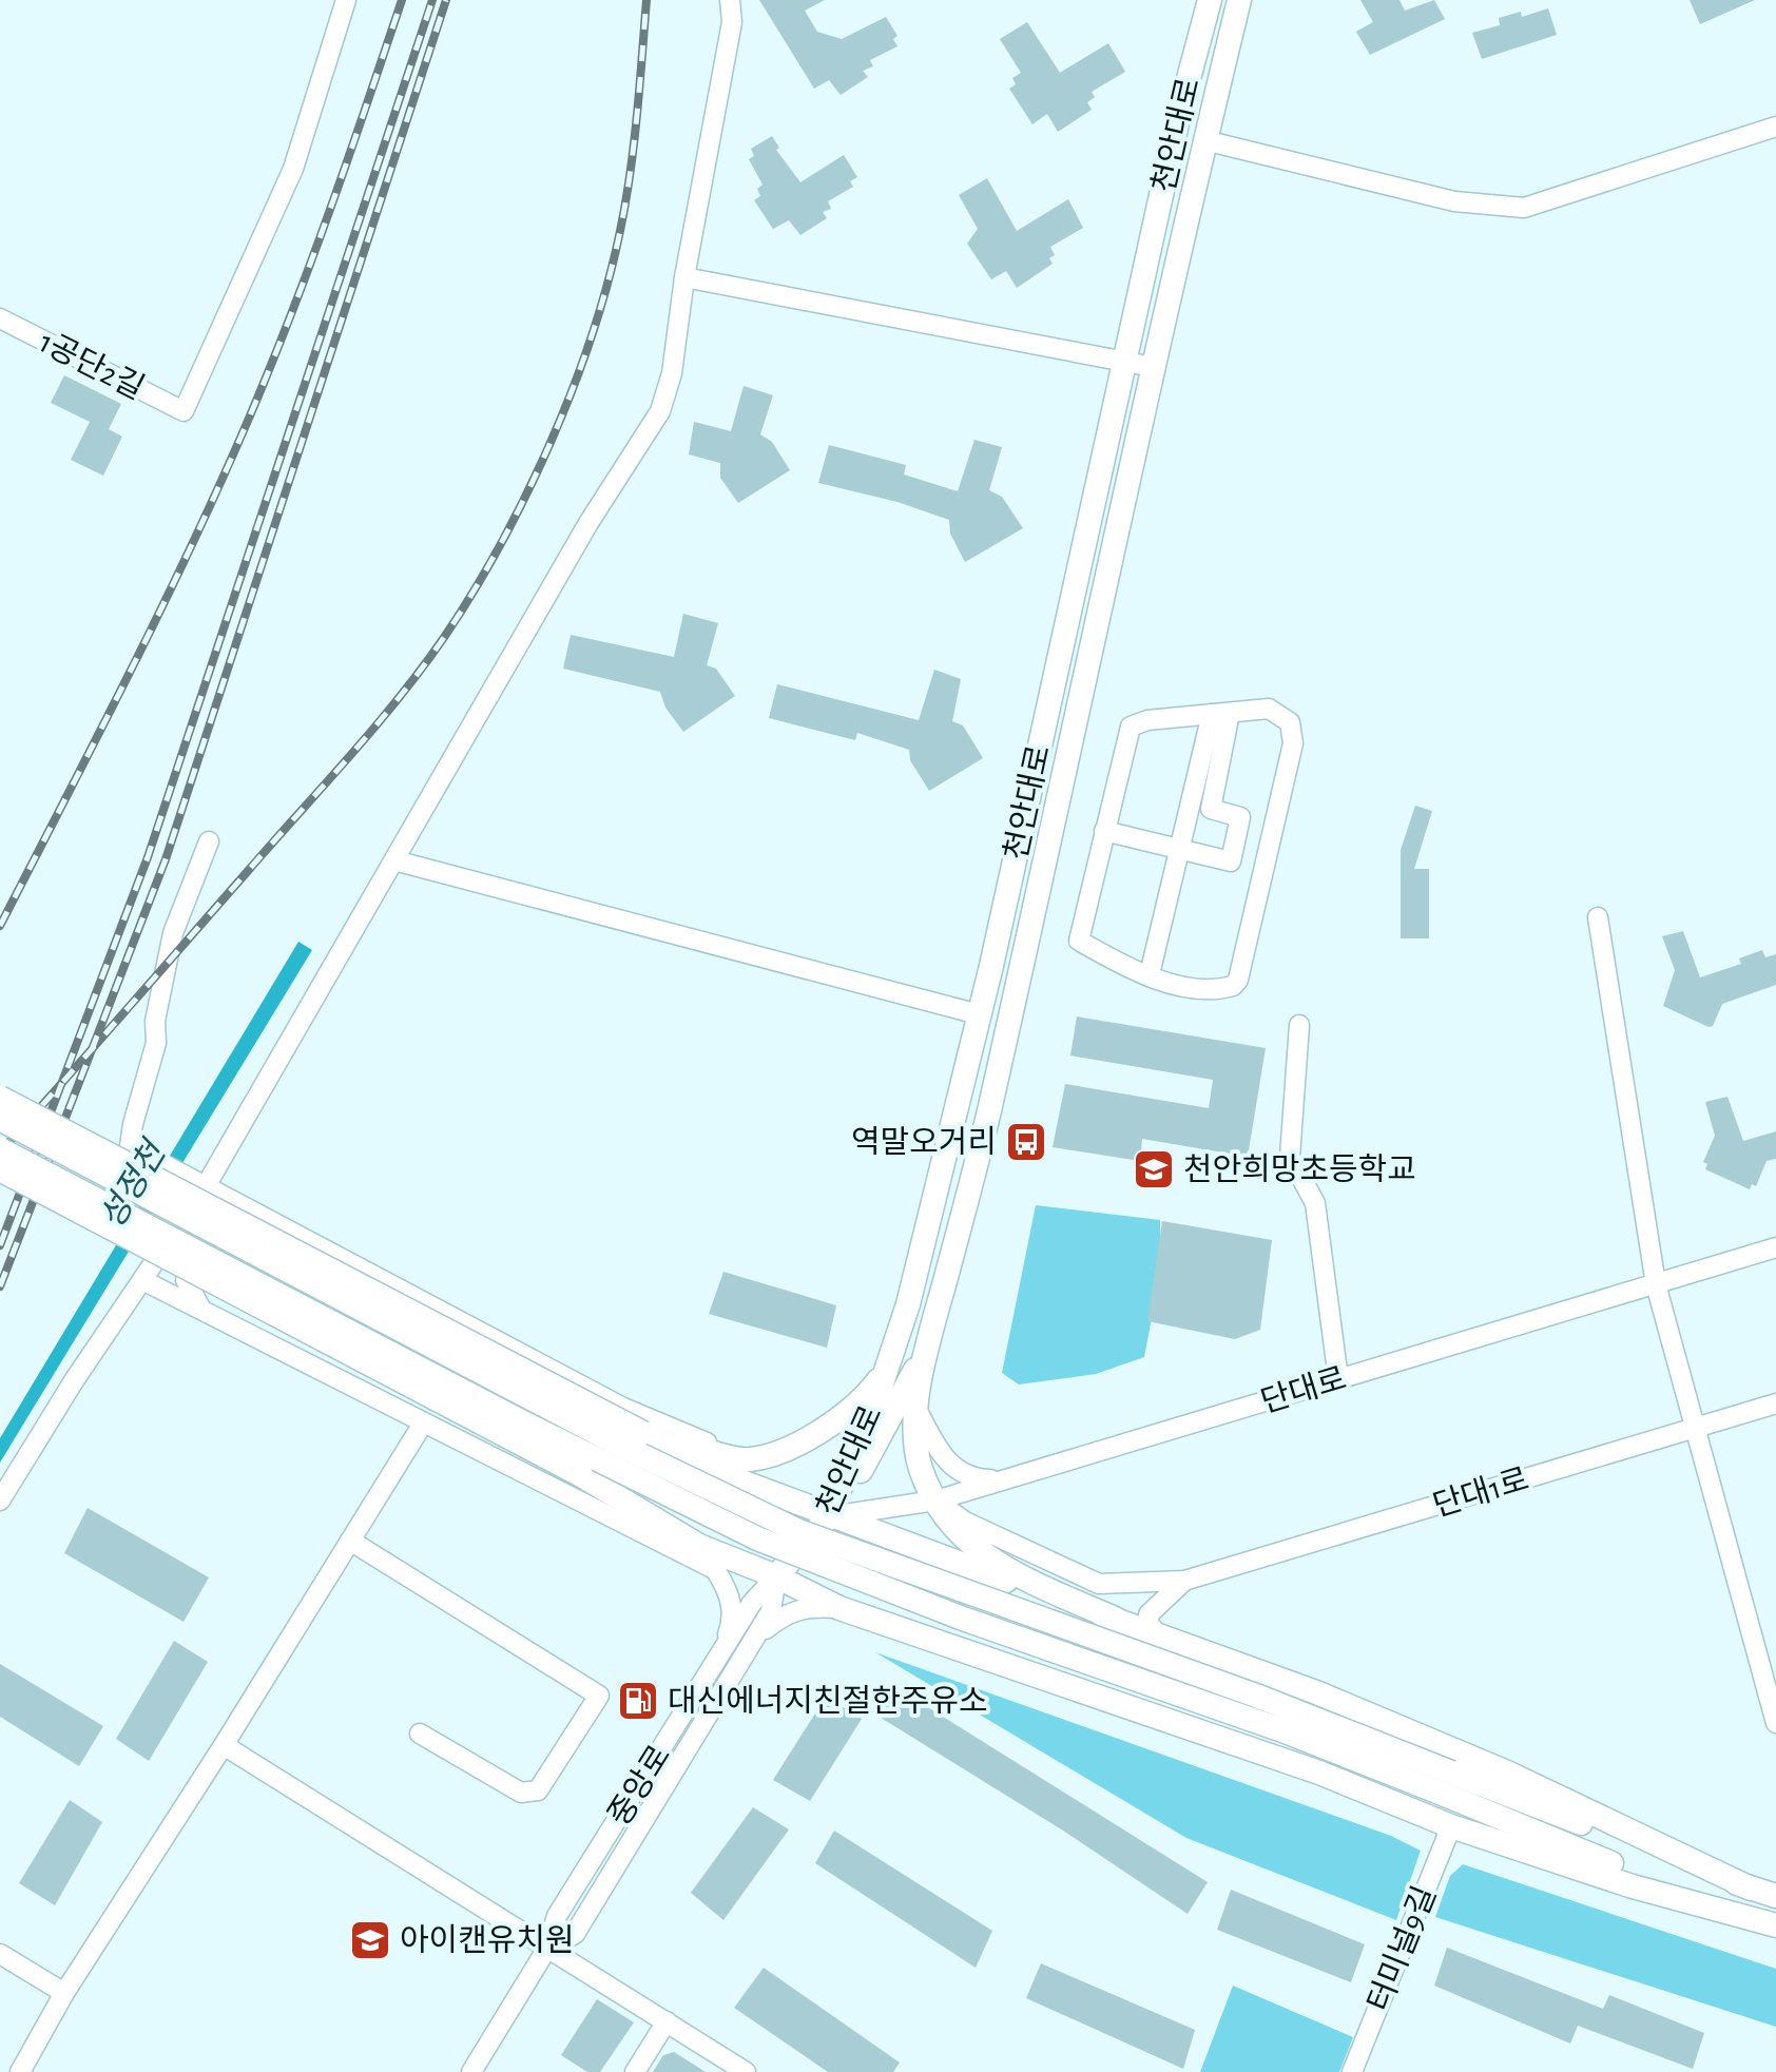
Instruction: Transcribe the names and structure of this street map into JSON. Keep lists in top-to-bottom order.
{
  "streets": {
    "main road": ["천안대로"],
    "street": [
      "1공단2길",
      "단대로",
      "단대1로",
      "중앙로",
      "터미널9길"
    ]
  },
  "crossings": [
    ["천안대로", "단대로"],
    ["천안대로", "중앙로"]
  ],
  "water": ["성정천"],
  "places": {
    "bus stop": ["역말오거리"],
    "school or university": ["천안희망초등학교", "아이캔유치원"],
    "fuel station": ["대신에너지친절한주유소"]
  }
}
